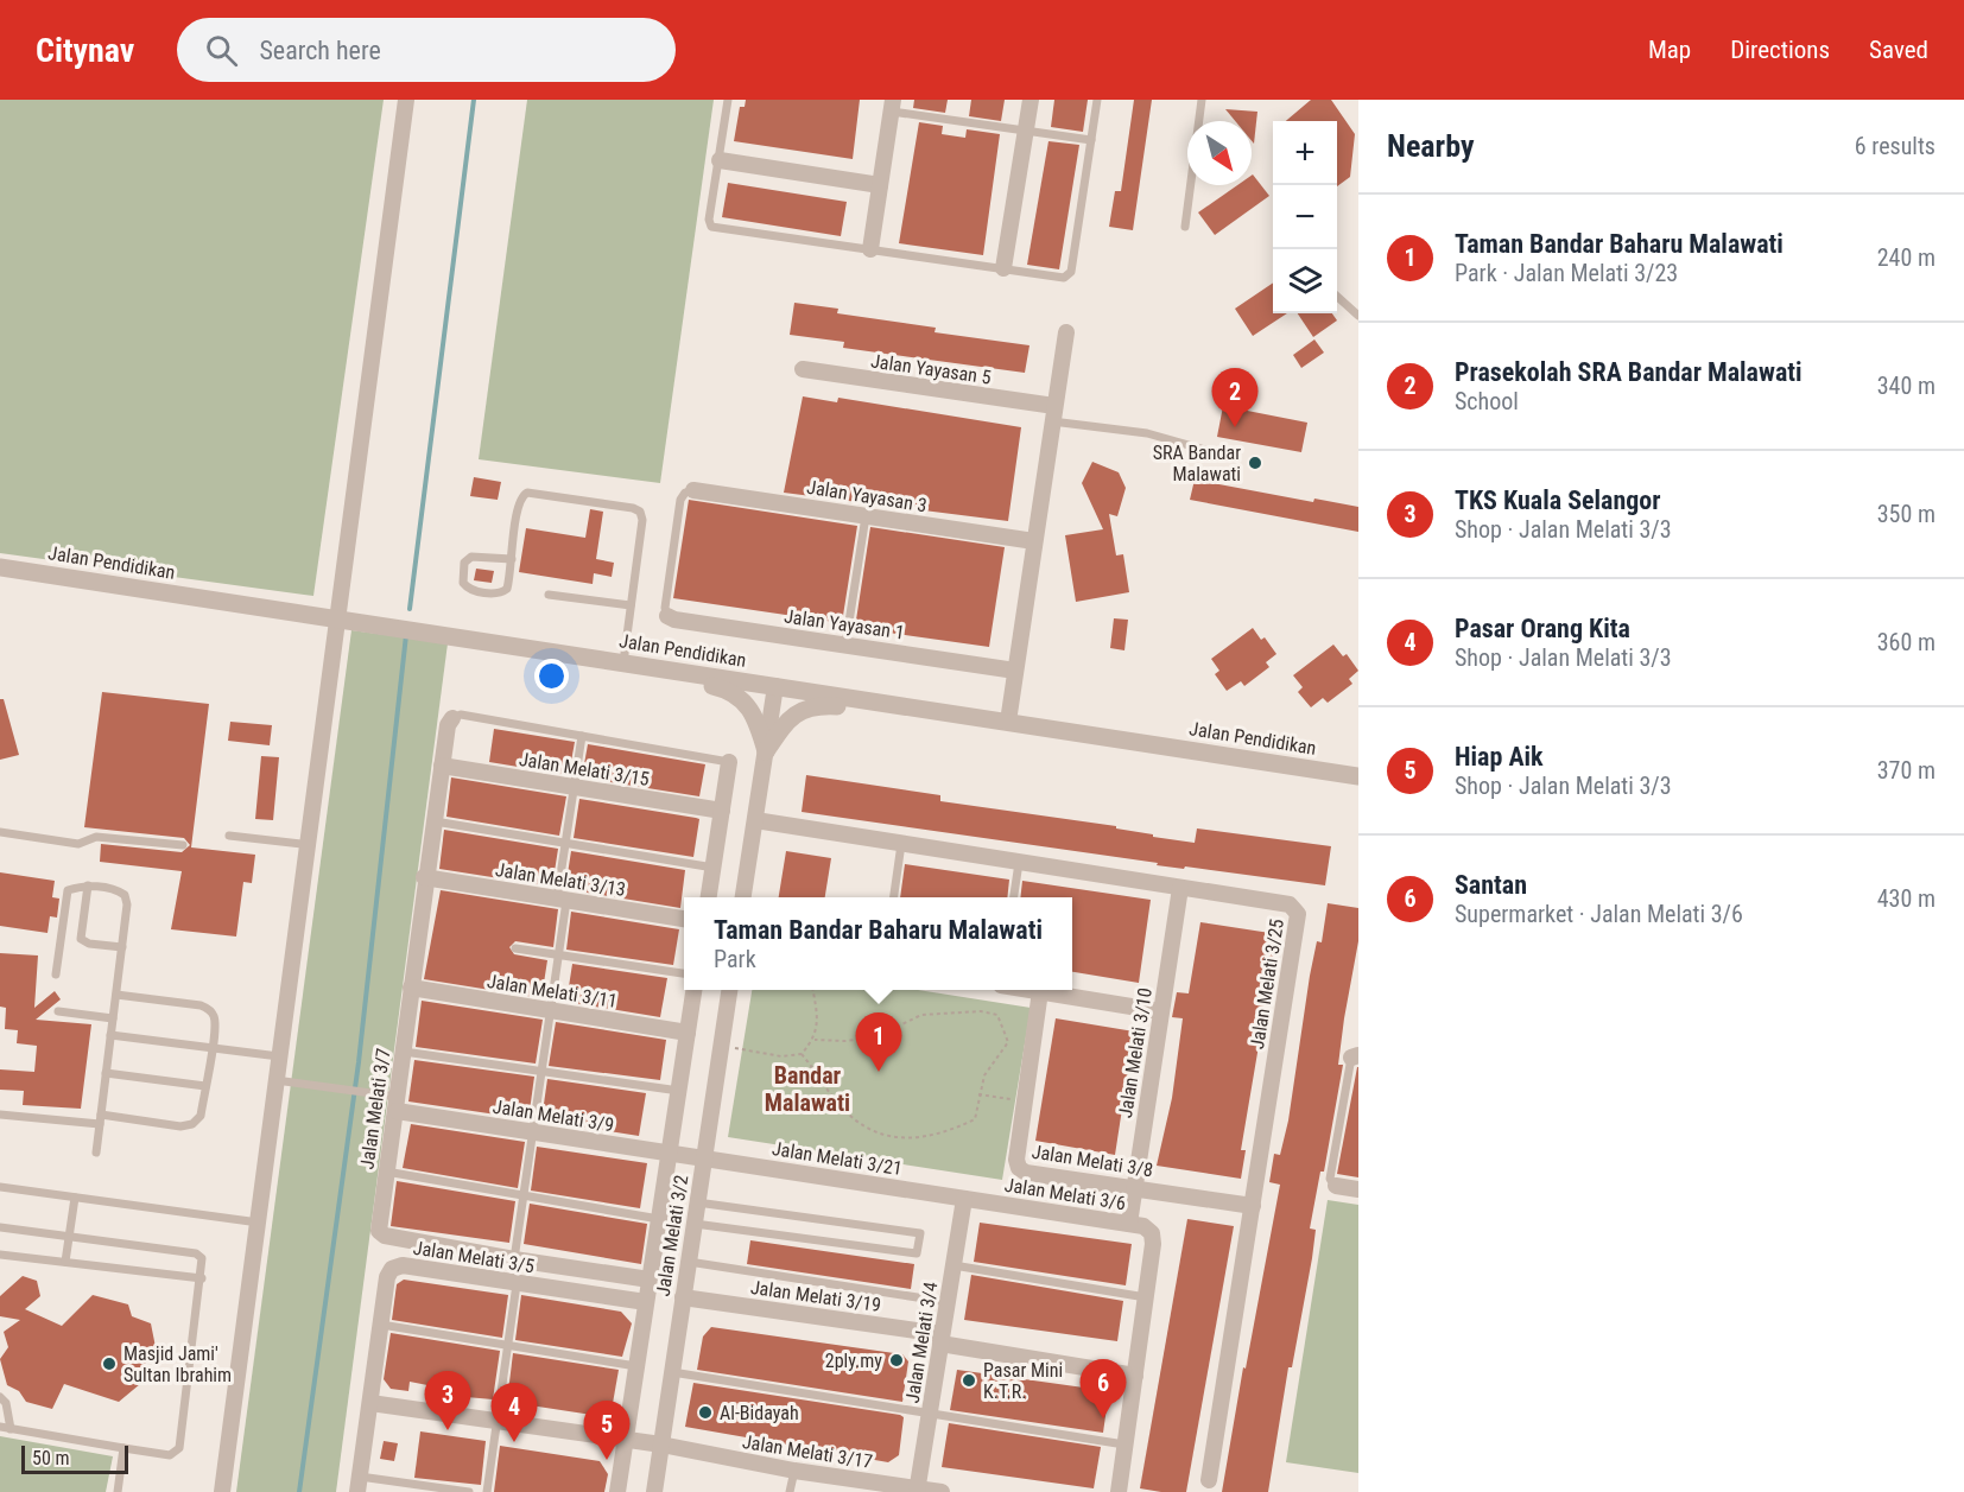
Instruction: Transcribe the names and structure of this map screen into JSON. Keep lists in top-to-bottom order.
{
  "streets": {
    "street": [
      "Jalan Yayasan 5",
      "Jalan Yayasan 3",
      "Jalan Pendidikan",
      "Jalan Yayasan 1",
      "Jalan Melati 3/15",
      "Jalan Melati 3/13",
      "Jalan Melati 3/25",
      "Jalan Melati 3/11",
      "Jalan Melati 3/10",
      "Jalan Melati 3/7",
      "Jalan Melati 3/9",
      "Jalan Melati 3/21",
      "Jalan Melati 3/8",
      "Jalan Melati 3/6",
      "Jalan Melati 3/2",
      "Jalan Melati 3/5",
      "Jalan Melati 3/19",
      "Jalan Melati 3/4",
      "Jalan Melati 3/17"
    ]
  },
  "crossings": [
    ["Jalan Melati 3/15", "Jalan Melati 3/7"],
    ["Jalan Melati 3/13", "Jalan Melati 3/7"],
    ["Jalan Melati 3/25", "Jalan Melati 3/10"],
    ["Jalan Melati 3/25", "Jalan Melati 3/8"],
    ["Jalan Melati 3/11", "Jalan Melati 3/7"],
    ["Jalan Melati 3/10", "Jalan Melati 3/8"],
    ["Jalan Melati 3/10", "Jalan Melati 3/6"],
    ["Jalan Melati 3/7", "Jalan Melati 3/9"],
    ["Jalan Melati 3/9", "Jalan Melati 3/21"],
    ["Jalan Melati 3/9", "Jalan Melati 3/2"],
    ["Jalan Melati 3/21", "Jalan Melati 3/6"],
    ["Jalan Melati 3/21", "Jalan Melati 3/2"],
    ["Jalan Melati 3/21", "Jalan Melati 3/4"],
    ["Jalan Melati 3/6", "Jalan Melati 3/19"],
    ["Jalan Melati 3/6", "Jalan Melati 3/4"],
    ["Jalan Melati 3/2", "Jalan Melati 3/19"],
    ["Jalan Melati 3/2", "Jalan Melati 3/17"],
    ["Jalan Melati 3/5", "Jalan Melati 3/17"],
    ["Jalan Melati 3/19", "Jalan Melati 3/4"],
    ["Jalan Melati 3/4", "Jalan Melati 3/17"]
  ],
  "districts": ["Bandar Malawati"],
  "places": [
    "SRA Bandar Malawati",
    "2ply.my",
    "Masjid Jami' Sultan Ibrahim",
    "Pasar Mini K.T.R.",
    "Al-Bidayah"
  ],
  "scale_bar": "50 m",
  "north": "bottom right",
  "page": {
    "header": "Citynav",
    "search": "Search here",
    "nav": ["Map", "Directions", "Saved"],
    "heading": ["Nearby", "6 results"],
    "map_buttons": ["+", "−"],
    "list": [
      {
        "mark": "1",
        "name": "Taman Bandar Baharu Malawati",
        "note": "Park · Jalan Melati 3/23",
        "value": "240 m"
      },
      {
        "mark": "2",
        "name": "Prasekolah SRA Bandar Malawati",
        "note": "School",
        "value": "340 m"
      },
      {
        "mark": "3",
        "name": "TKS Kuala Selangor",
        "note": "Shop · Jalan Melati 3/3",
        "value": "350 m"
      },
      {
        "mark": "4",
        "name": "Pasar Orang Kita",
        "note": "Shop · Jalan Melati 3/3",
        "value": "360 m"
      },
      {
        "mark": "5",
        "name": "Hiap Aik",
        "note": "Shop · Jalan Melati 3/3",
        "value": "370 m"
      },
      {
        "mark": "6",
        "name": "Santan",
        "note": "Supermarket · Jalan Melati 3/6",
        "value": "430 m"
      }
    ],
    "pins": [
      "2",
      "1",
      "6",
      "3",
      "4",
      "5"
    ],
    "popup": ["Taman Bandar Baharu Malawati", "Park"],
    "scale": "50 m"
  }
}
